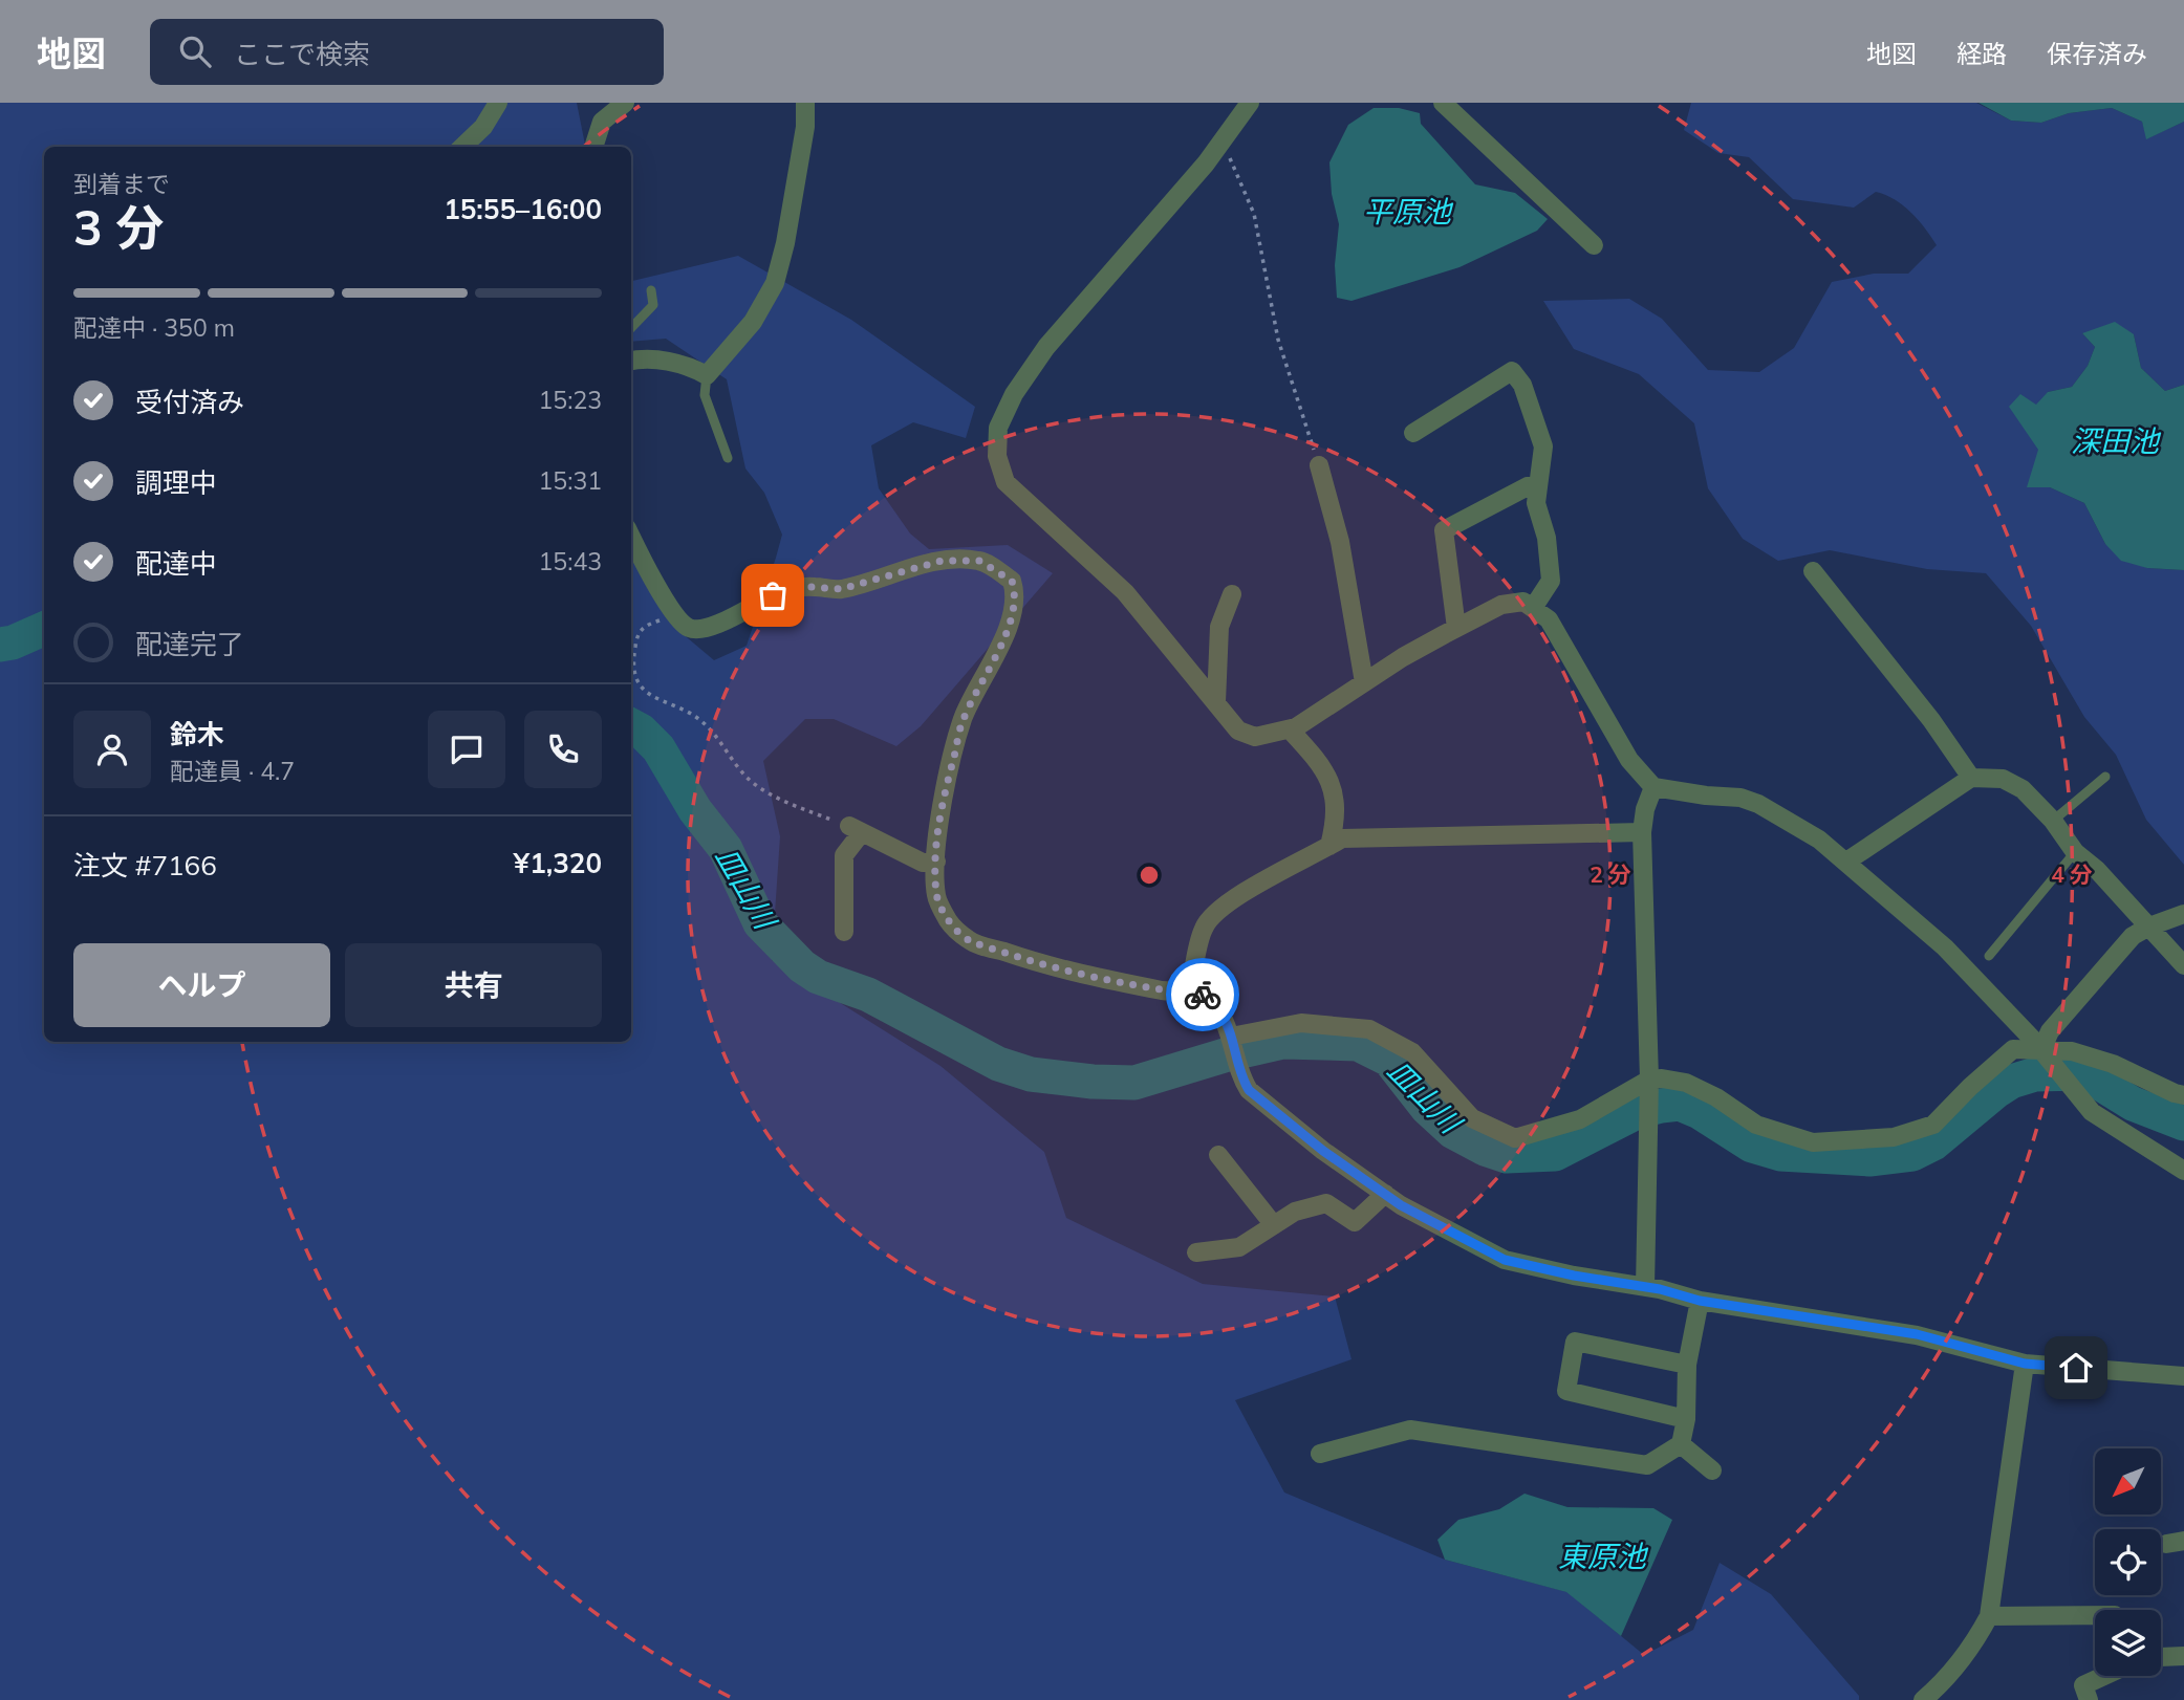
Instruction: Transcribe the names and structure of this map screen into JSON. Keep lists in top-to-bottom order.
{
  "water": [
    "平原池",
    "深田池",
    "皿山川",
    "東原池"
  ],
  "north": "bottom left",
  "page": {
    "header": "地図",
    "search": "ここで検索",
    "nav": ["地図", "経路", "保存済み"],
    "heading": ["3 分", "到着まで", "15:55–16:00"],
    "panel": [
      "鈴木",
      "配達員 · 4.7",
      "注文 #7166",
      "¥1,320"
    ],
    "bar": "配達中 · 350 m",
    "list": [
      ["受付済み", "15:23"],
      ["調理中", "15:31"],
      ["配達中", "15:43"],
      "配達完了"
    ],
    "buttons": ["ヘルプ", "共有"]
  },
  "rings": ["2 分", "4 分"]
}
